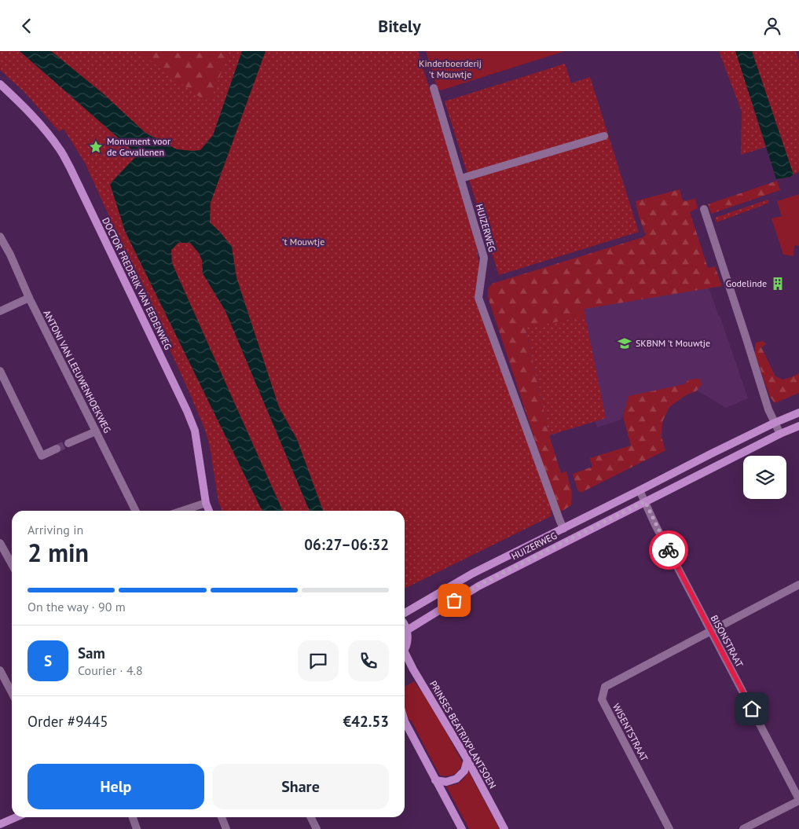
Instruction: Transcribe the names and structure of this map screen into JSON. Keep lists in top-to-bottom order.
{
  "streets": {
    "main road": ["HUIZERWEG", "DOCTOR FREDERIK VAN EEDENWEG", "PRINSES BEATRIXPLANTSOEN"],
    "street": ["ANTONI VAN LEEUWENHOEKWEG", "BISONSTRAAT", "WISENTSTRAAT"]
  },
  "crossings": [
    ["HUIZERWEG", "BISONSTRAAT"],
    ["BISONSTRAAT", "WISENTSTRAAT"]
  ],
  "parks": ["Kinderboerderij 't Mouwtje", "'t Mouwtje"],
  "places": {
    "place": ["Monument voor de Gevallenen"],
    "building": ["Godelinde"],
    "school or university": ["SKBNM 't Mouwtje"]
  },
  "page": {
    "header": "Bitely",
    "heading": ["2 min", "Arriving in", "06:27–06:32"],
    "panel": [
      "Sam",
      "Courier · 4.8",
      "Order #9445",
      "€42.53"
    ],
    "bar": "On the way · 90 m",
    "round": "S",
    "buttons": ["Help", "Share"]
  }
}
